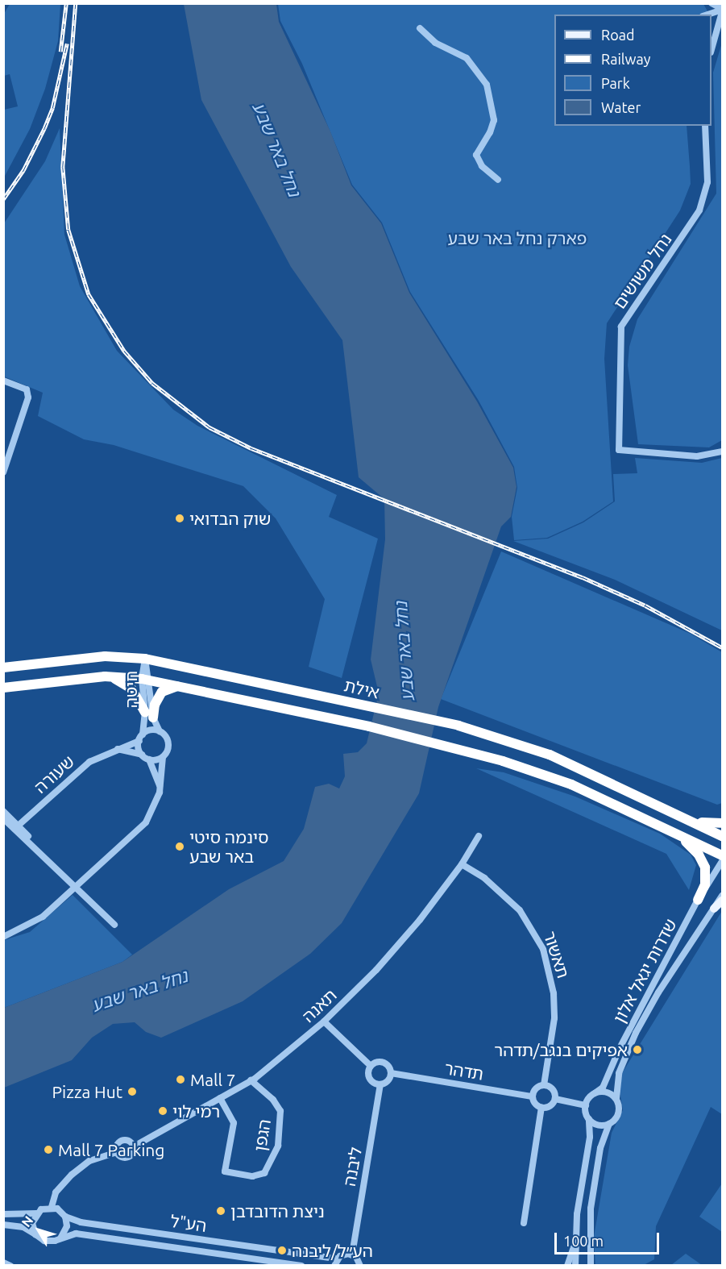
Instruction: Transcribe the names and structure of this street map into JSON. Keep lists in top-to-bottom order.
{
  "streets": {
    "highway": ["אילת"],
    "street": [
      "נחל משושים",
      "חיטה",
      "שעורה",
      "תאשור",
      "שדרות יגאל אלון",
      "תאנה",
      "תדהר",
      "הגפן",
      "ליבנה",
      "הע\"ל"
    ]
  },
  "crossings": [
    ["אילת", "חיטה"],
    ["חיטה", "שעורה"],
    ["תאשור", "תאנה"],
    ["תאשור", "תדהר"],
    ["תאנה", "הגפן"],
    ["תדהר", "ליבנה"]
  ],
  "water": ["נחל באר שבע"],
  "parks": ["פארק נחל באר שבע"],
  "places": [
    "שוק הבדואי",
    "סינמה סיטי באר שבע",
    "אפיקים בנגב/תדהר",
    "Mall 7",
    "Pizza Hut",
    "רמי לוי",
    "Mall 7 Parking",
    "ניצת הדובדבן",
    "הע״ל/ליבנה"
  ],
  "legend": [
    "Road",
    "Railway",
    "Park",
    "Water"
  ],
  "scale_bar": "100 m",
  "north": "top left"
}
